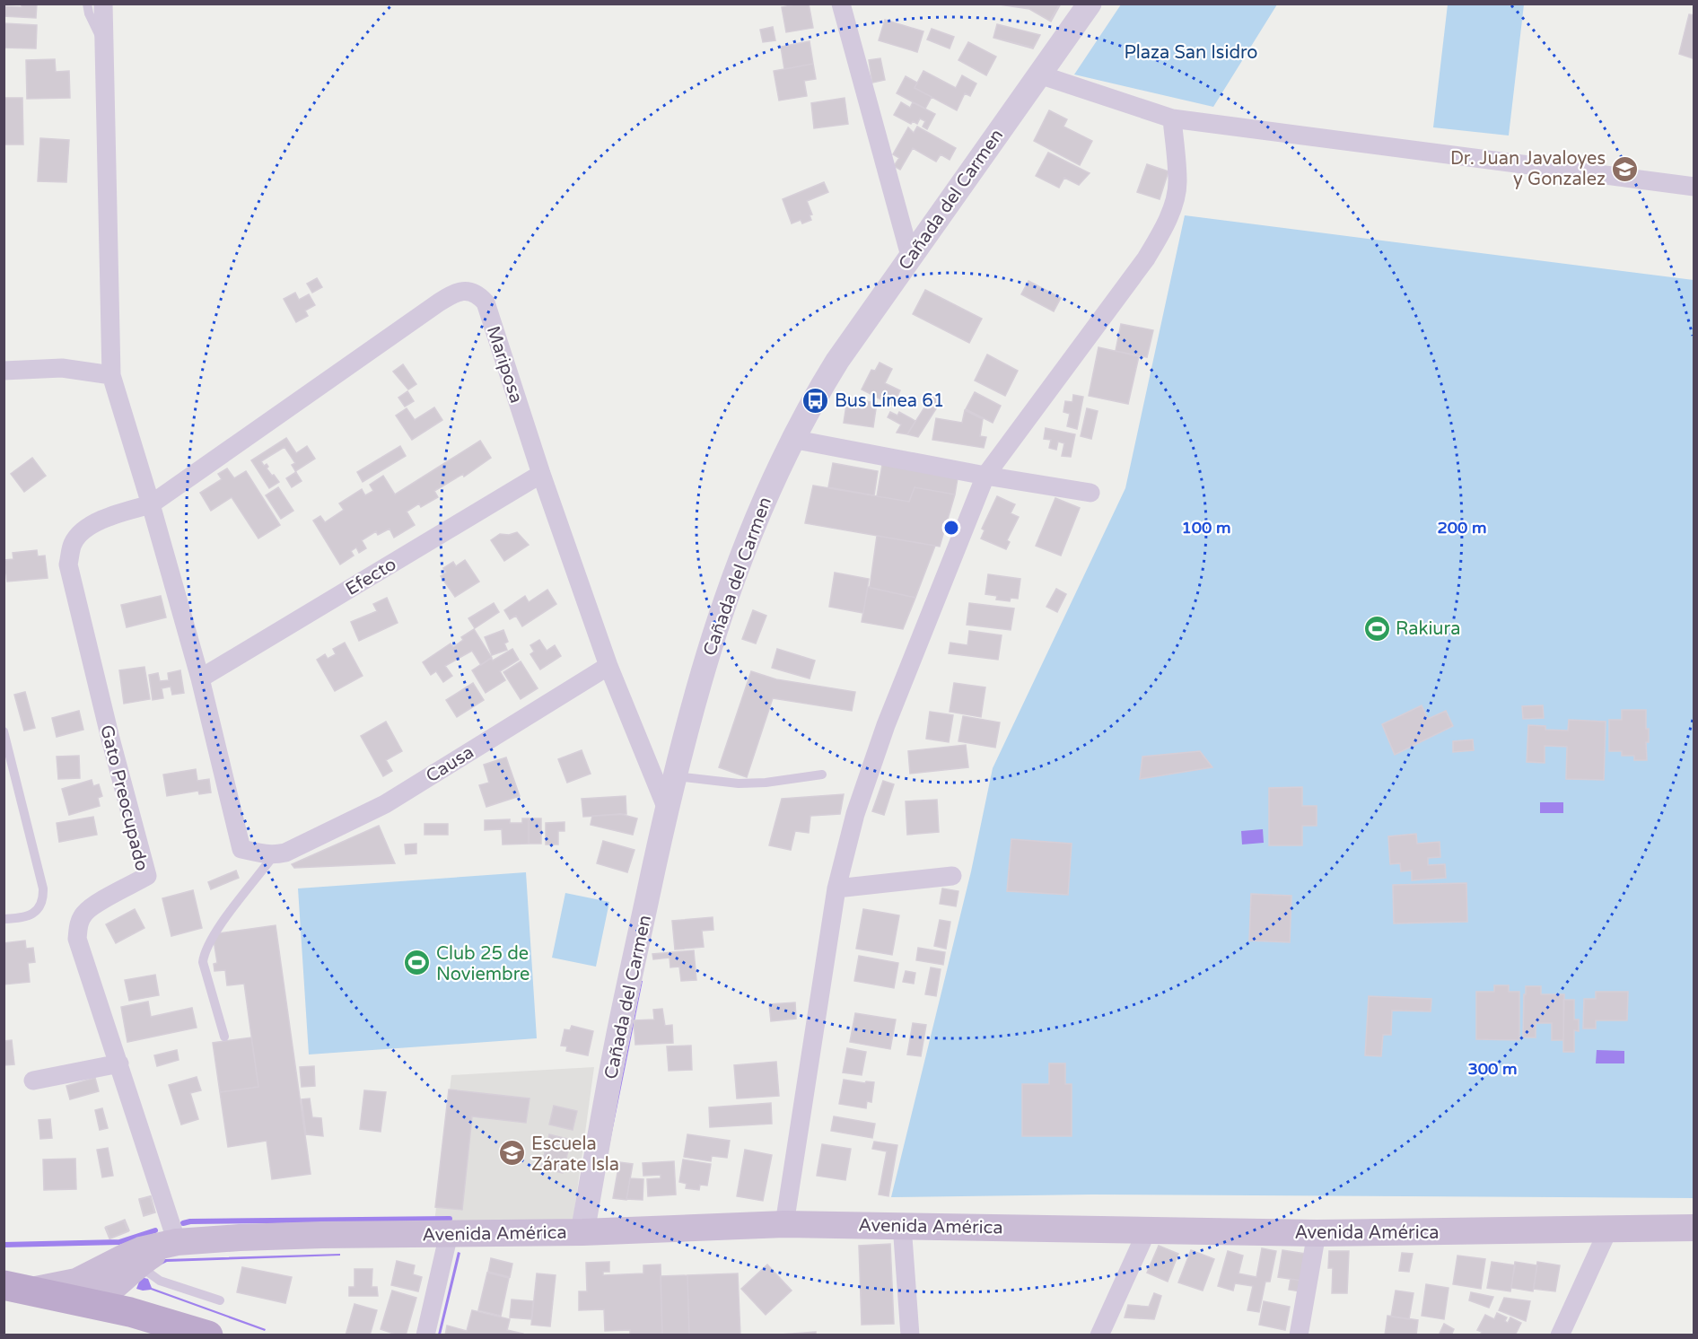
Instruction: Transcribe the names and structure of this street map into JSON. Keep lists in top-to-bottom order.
{
  "streets": {
    "main road": ["Avenida América"],
    "street": [
      "Cañada del Carmen",
      "Mariposa",
      "Efecto",
      "Causa",
      "Gato Preocupado"
    ]
  },
  "crossings": [
    ["Cañada del Carmen", "Mariposa"],
    ["Cañada del Carmen", "Avenida América"],
    ["Mariposa", "Efecto"],
    ["Mariposa", "Causa"],
    ["Mariposa", "Gato Preocupado"],
    ["Gato Preocupado", "Avenida América"]
  ],
  "parks": ["Plaza San Isidro"],
  "places": {
    "school or university": ["Dr. Juan Javaloyes y Gonzalez", "Escuela Zárate Isla"],
    "bus stop": ["Bus Línea 61"],
    "sports": ["Rakiura", "Club 25 de Noviembre"]
  },
  "rings": ["100 m", "200 m", "300 m"]
}
